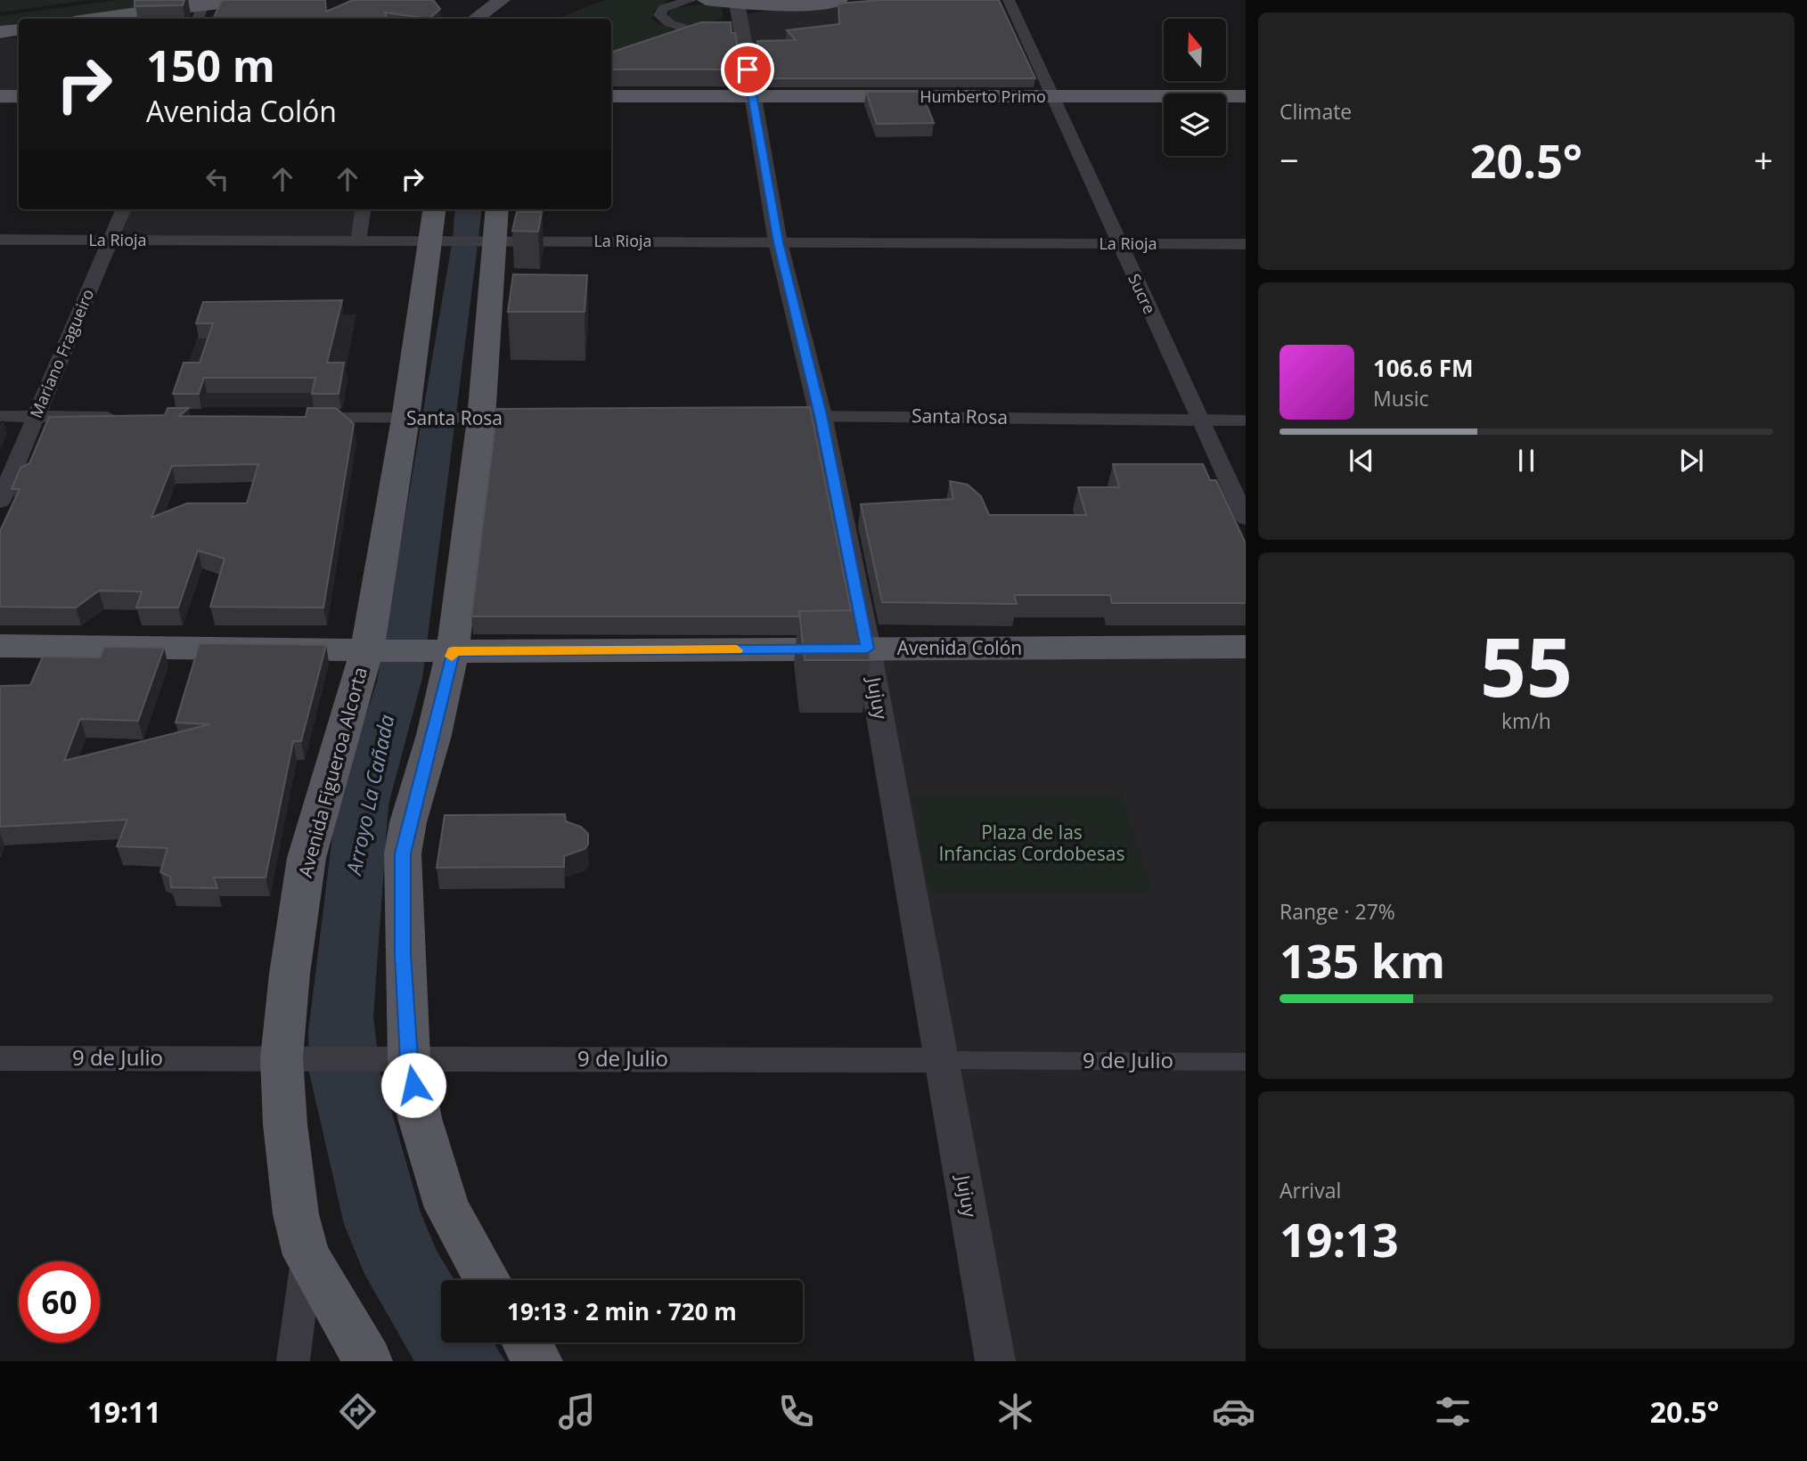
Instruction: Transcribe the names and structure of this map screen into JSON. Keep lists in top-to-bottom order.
{
  "streets": {
    "main road": ["Humberto Primo", "Avenida Colón", "Avenida Figueroa Alcorta"],
    "street": [
      "La Rioja",
      "Sucre",
      "Mariano Fragueiro",
      "Santa Rosa",
      "Jujuy",
      "9 de Julio"
    ]
  },
  "crossings": [
    ["Humberto Primo", "Sucre"],
    ["Humberto Primo", "Jujuy"],
    ["La Rioja", "Sucre"],
    ["La Rioja", "Mariano Fragueiro"],
    ["La Rioja", "Jujuy"],
    ["La Rioja", "Avenida Figueroa Alcorta"],
    ["Sucre", "Santa Rosa"],
    ["Santa Rosa", "Jujuy"],
    ["Santa Rosa", "Avenida Figueroa Alcorta"],
    ["Avenida Colón", "Jujuy"],
    ["Avenida Colón", "Avenida Figueroa Alcorta"],
    ["Jujuy", "9 de Julio"],
    ["Avenida Figueroa Alcorta", "9 de Julio"]
  ],
  "water": ["Arroyo La Cañada"],
  "parks": ["Plaza de las Infancias Cordobesas"],
  "north": "top",
  "page": {
    "tile": [
      "Climate",
      ["55", "km/h"],
      ["Range · 27%", "135 km"],
      ["Arrival", "19:13"]
    ],
    "turn": ["150 m", "Avenida Colón"],
    "heat": ["−", "20.5°", "+"],
    "song": ["106.6 FM", "Music"],
    "limit": "60",
    "trip": "19:13 · 2 min · 720 m",
    "tabs": ["19:11", "20.5°"]
  }
}
